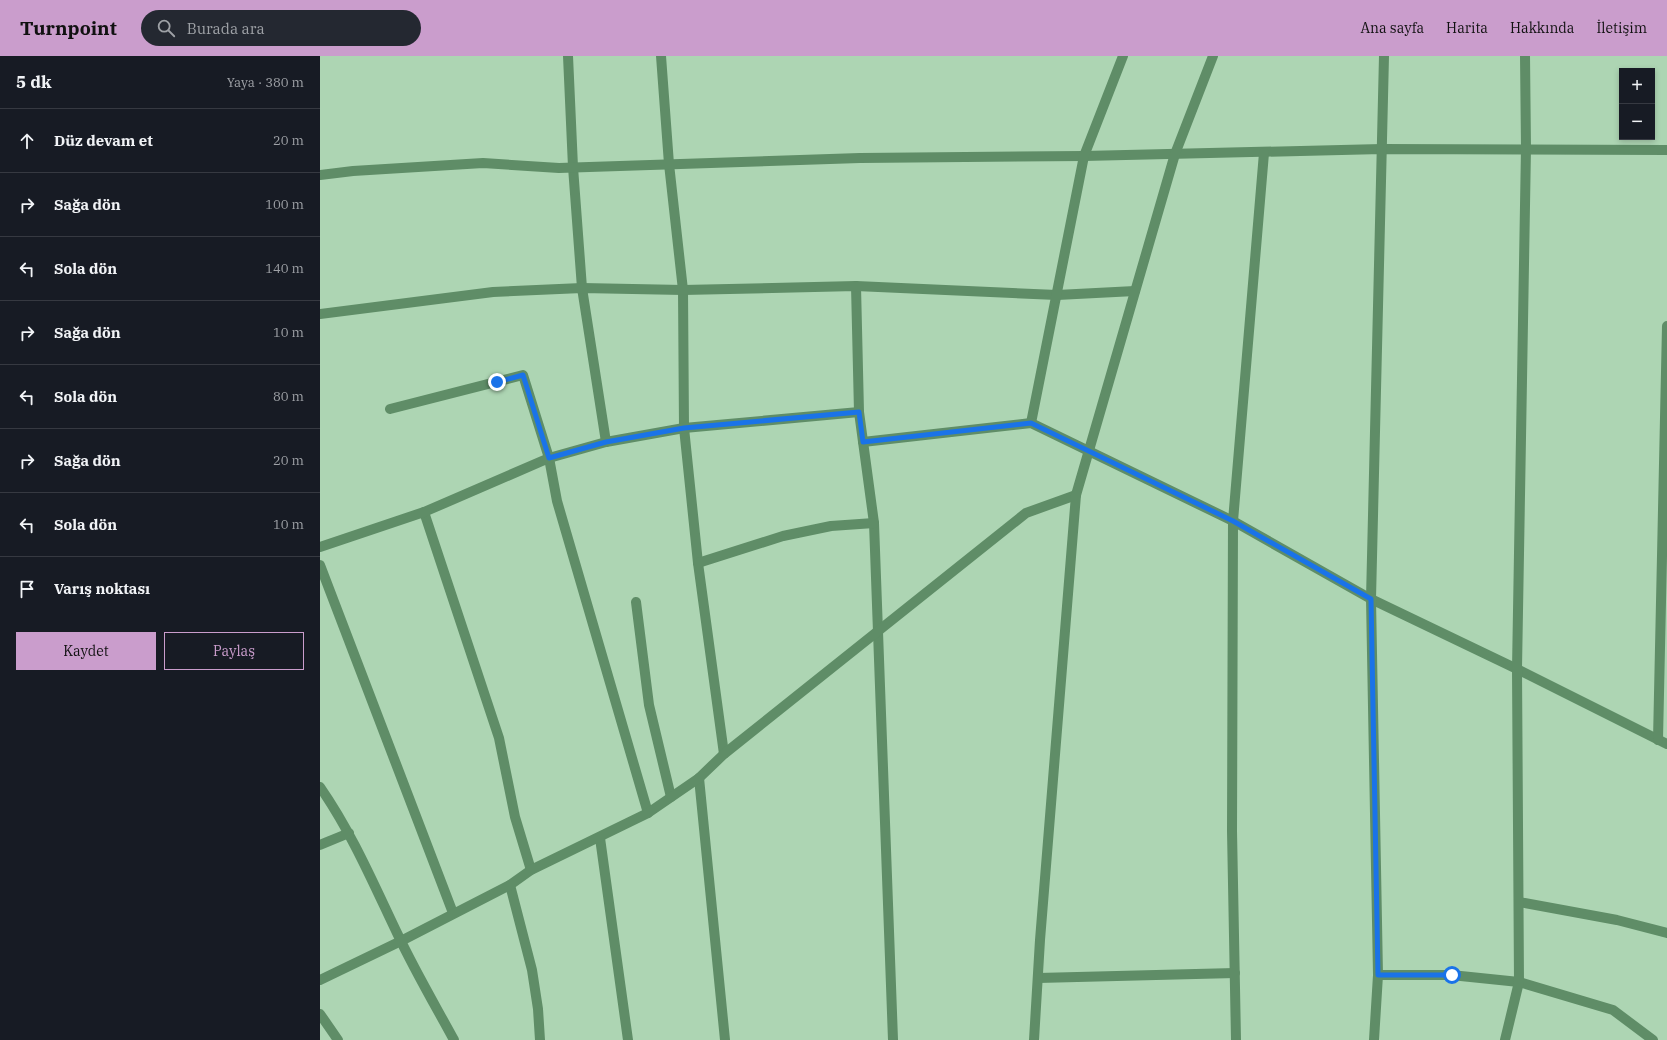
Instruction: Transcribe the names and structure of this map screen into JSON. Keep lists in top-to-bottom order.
{
  "page": {
    "header": "Turnpoint",
    "search": "Burada ara",
    "nav": [
      "Ana sayfa",
      "Harita",
      "Hakkında",
      "İletişim"
    ],
    "heading": ["5 dk", "Yaya · 380 m"],
    "map_buttons": ["+", "−"],
    "list": [
      ["Düz devam et", "20 m"],
      ["Sağa dön", "100 m"],
      ["Sola dön", "140 m"],
      ["Sağa dön", "10 m"],
      ["Sola dön", "80 m"],
      ["Sağa dön", "20 m"],
      ["Sola dön", "10 m"],
      "Varış noktası"
    ],
    "buttons": ["Kaydet", "Paylaş"]
  }
}
